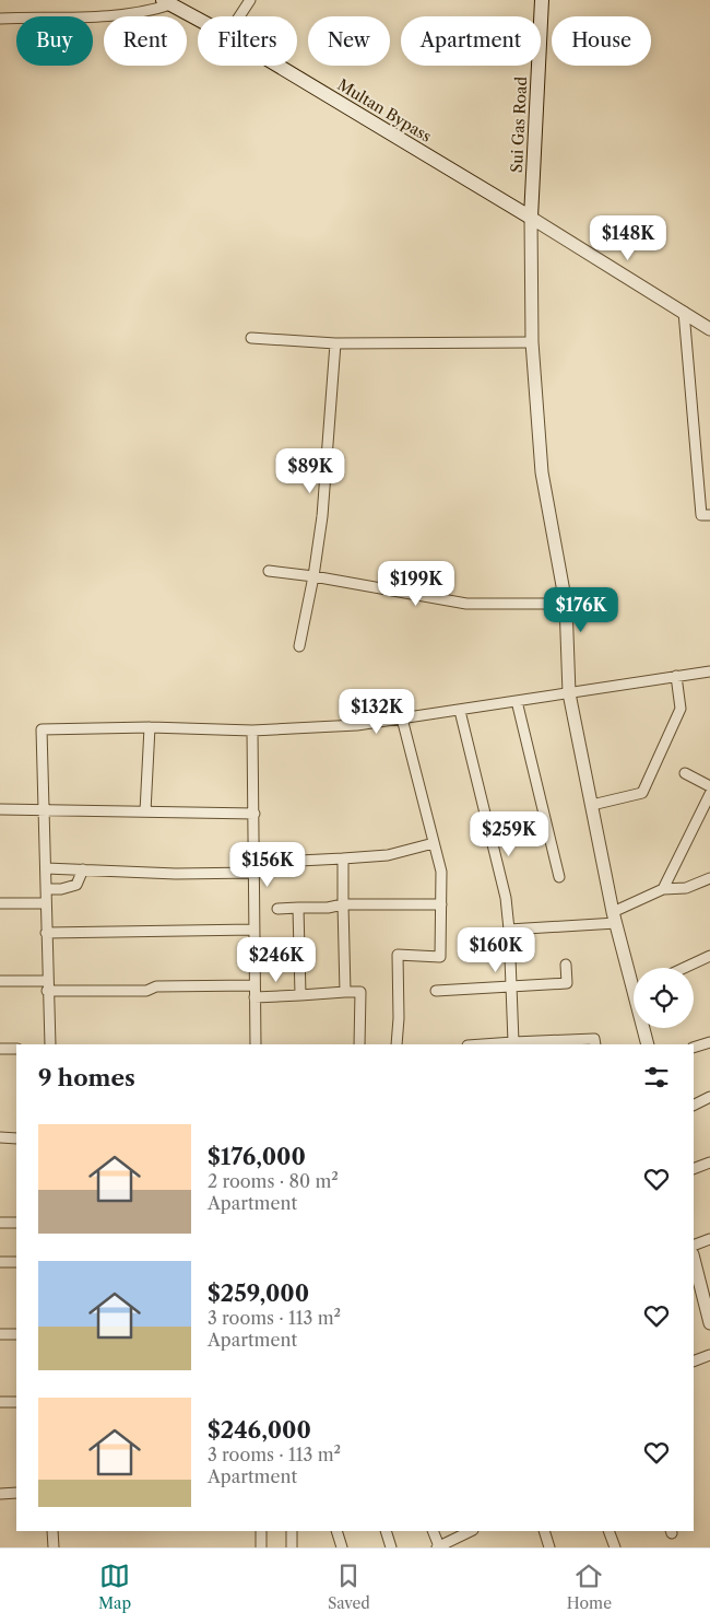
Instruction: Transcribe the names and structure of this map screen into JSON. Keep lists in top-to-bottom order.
{
  "streets": {
    "main road": ["Multan Bypass", "Sui Gas Road"]
  },
  "crossings": [
    ["Multan Bypass", "Sui Gas Road"]
  ],
  "page": {
    "chip": [
      "Buy",
      "Rent",
      "Filters",
      "New",
      "Apartment",
      "House"
    ],
    "price": [
      "$148K",
      "$89K",
      "$199K",
      "$176K",
      "$132K",
      "$259K",
      "$156K",
      "$160K",
      "$246K"
    ],
    "heading": "9 homes",
    "list": [
      {
        "name": "$176,000",
        "note": "2 rooms · 80 m² · Apartment"
      },
      {
        "name": "$259,000",
        "note": "3 rooms · 113 m² · Apartment"
      },
      {
        "name": "$246,000",
        "note": "3 rooms · 113 m² · Apartment"
      }
    ],
    "tabs": ["Map", "Saved", "Home"]
  }
}
